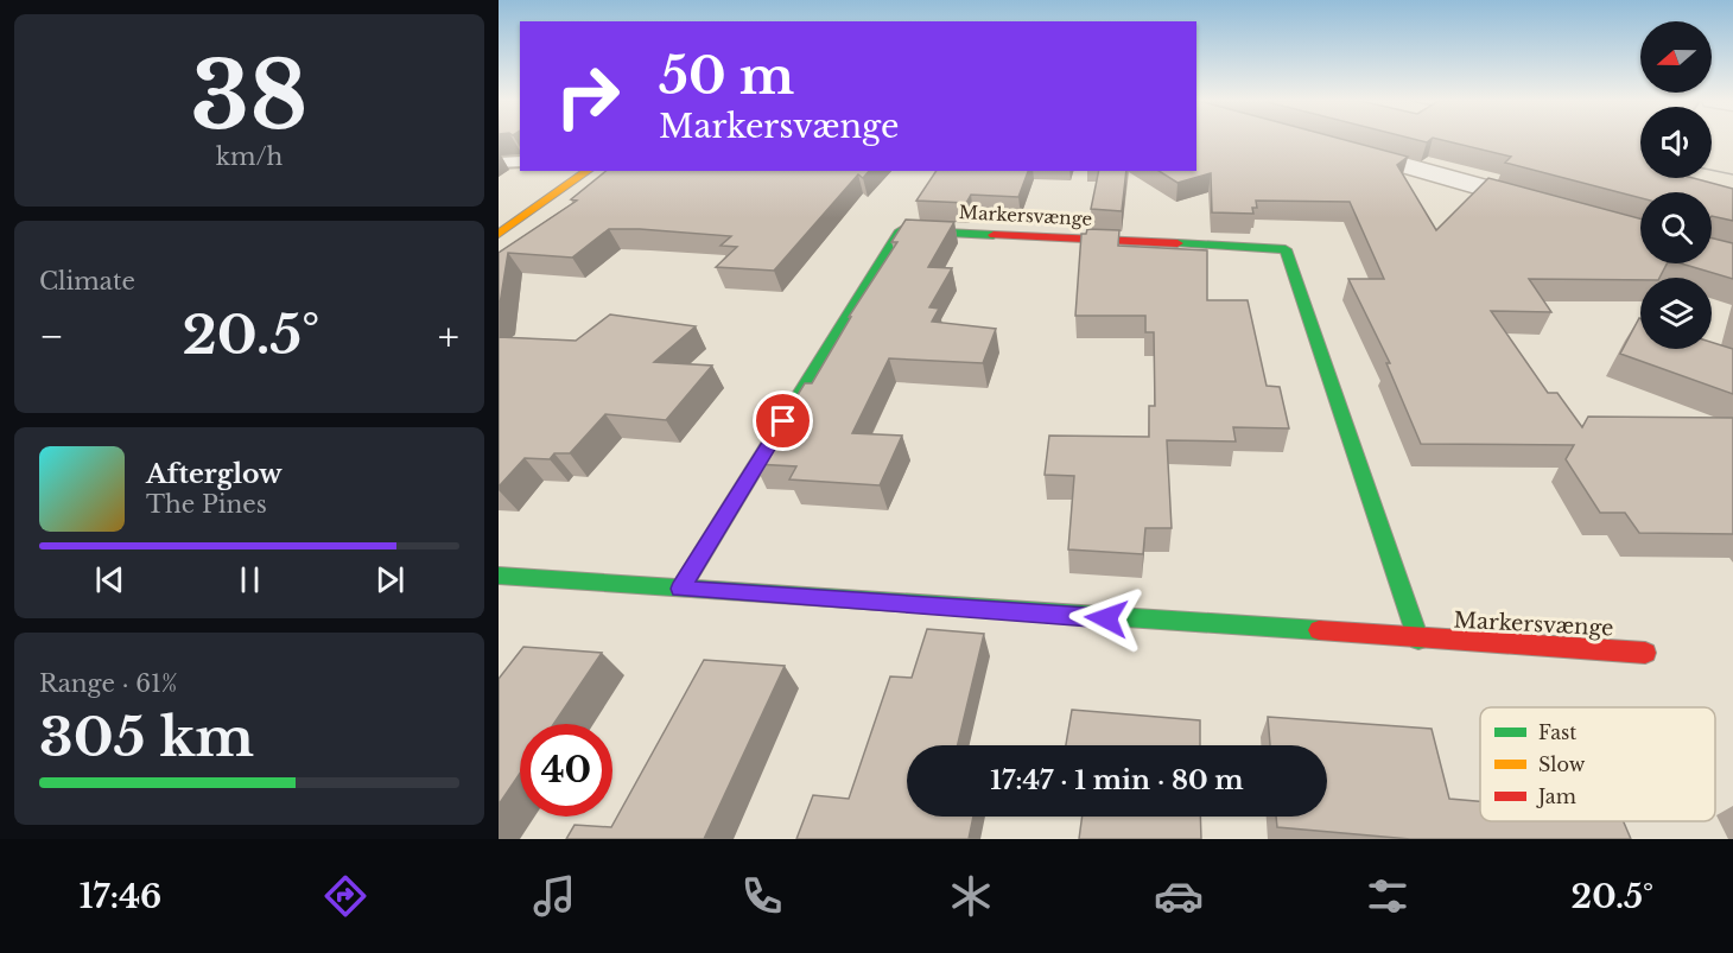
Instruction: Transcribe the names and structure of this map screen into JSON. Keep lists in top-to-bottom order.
{
  "streets": {
    "street": ["Markersvænge"]
  },
  "legend": ["Fast", "Slow", "Jam"],
  "north": "left",
  "page": {
    "tile": [
      ["38", "km/h"],
      "Climate",
      ["Range · 61%", "305 km"]
    ],
    "turn": ["50 m", "Markersvænge"],
    "heat": ["−", "20.5°", "+"],
    "song": ["Afterglow", "The Pines"],
    "limit": "40",
    "trip": "17:47 · 1 min · 80 m",
    "tabs": ["17:46", "20.5°"]
  }
}
